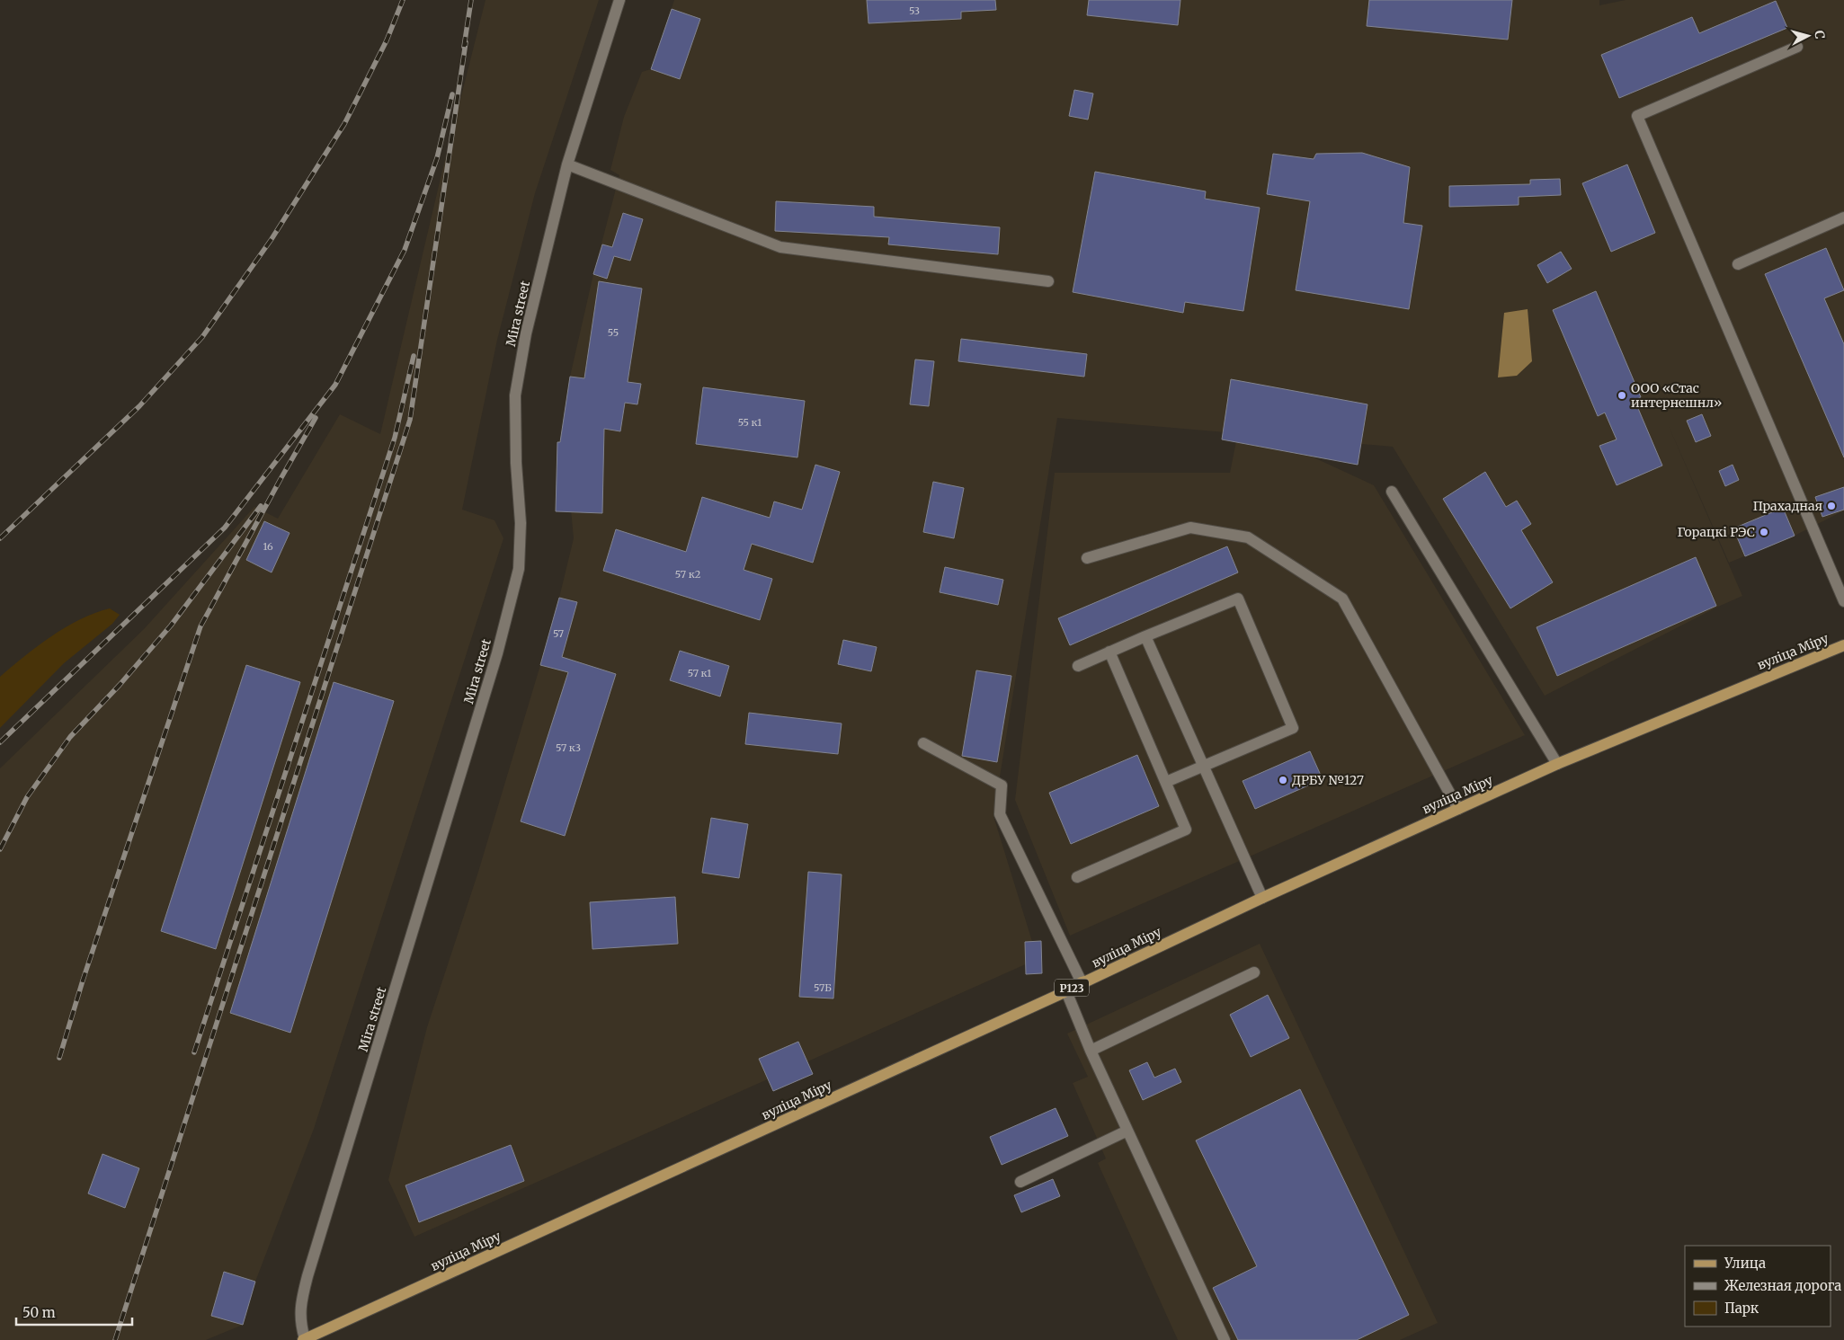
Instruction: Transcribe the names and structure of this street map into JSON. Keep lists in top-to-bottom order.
{
  "streets": {
    "main road": ["вуліца Міру", "Р123"],
    "street": ["Mira street"]
  },
  "crossings": [
    ["Mira street", "вуліца Міру"]
  ],
  "places": [
    "ООО «Стас интернешнл»",
    "Прахадная",
    "Горацкі РЭС",
    "ДРБУ №127"
  ],
  "house_numbers": [
    "53",
    "55",
    "55 к1",
    "16",
    "57 к2",
    "57",
    "57 к1",
    "57 к3",
    "57Б"
  ],
  "legend": ["Улица", "Железная дорога", "Парк"],
  "scale_bar": "50 m",
  "north": "right"
}
